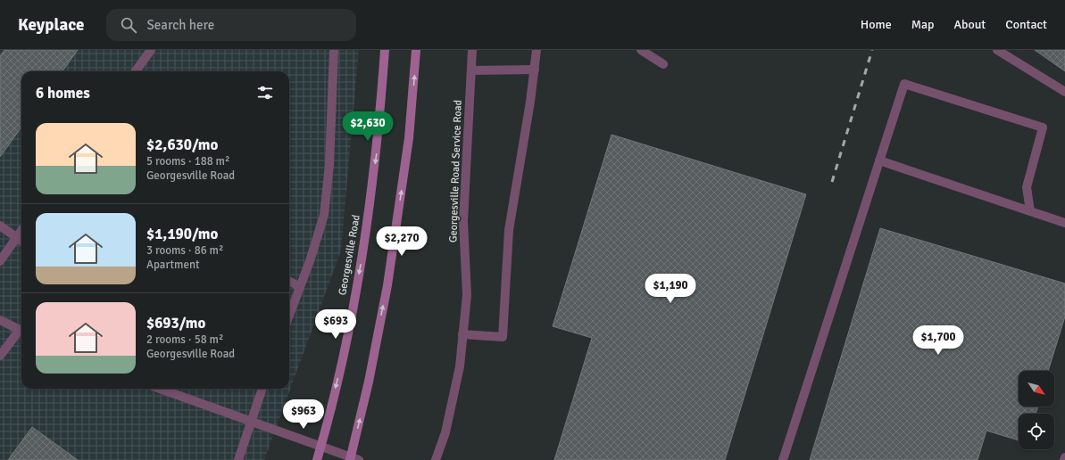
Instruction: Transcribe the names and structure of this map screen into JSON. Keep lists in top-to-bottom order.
{
  "streets": {
    "main road": ["Georgesville Road"],
    "street": ["Georgesville Road Service Road"]
  },
  "north": "bottom right",
  "page": {
    "header": "Keyplace",
    "search": "Search here",
    "nav": [
      "Home",
      "Map",
      "About",
      "Contact"
    ],
    "heading": "6 homes",
    "price": [
      "$2,630",
      "$2,270",
      "$1,190",
      "$693",
      "$1,700",
      "$963"
    ],
    "list": [
      {
        "name": "$2,630/mo",
        "note": "5 rooms · 188 m² · Georgesville Road"
      },
      {
        "name": "$1,190/mo",
        "note": "3 rooms · 86 m² · Apartment"
      },
      {
        "name": "$693/mo",
        "note": "2 rooms · 58 m² · Georgesville Road"
      }
    ]
  }
}
